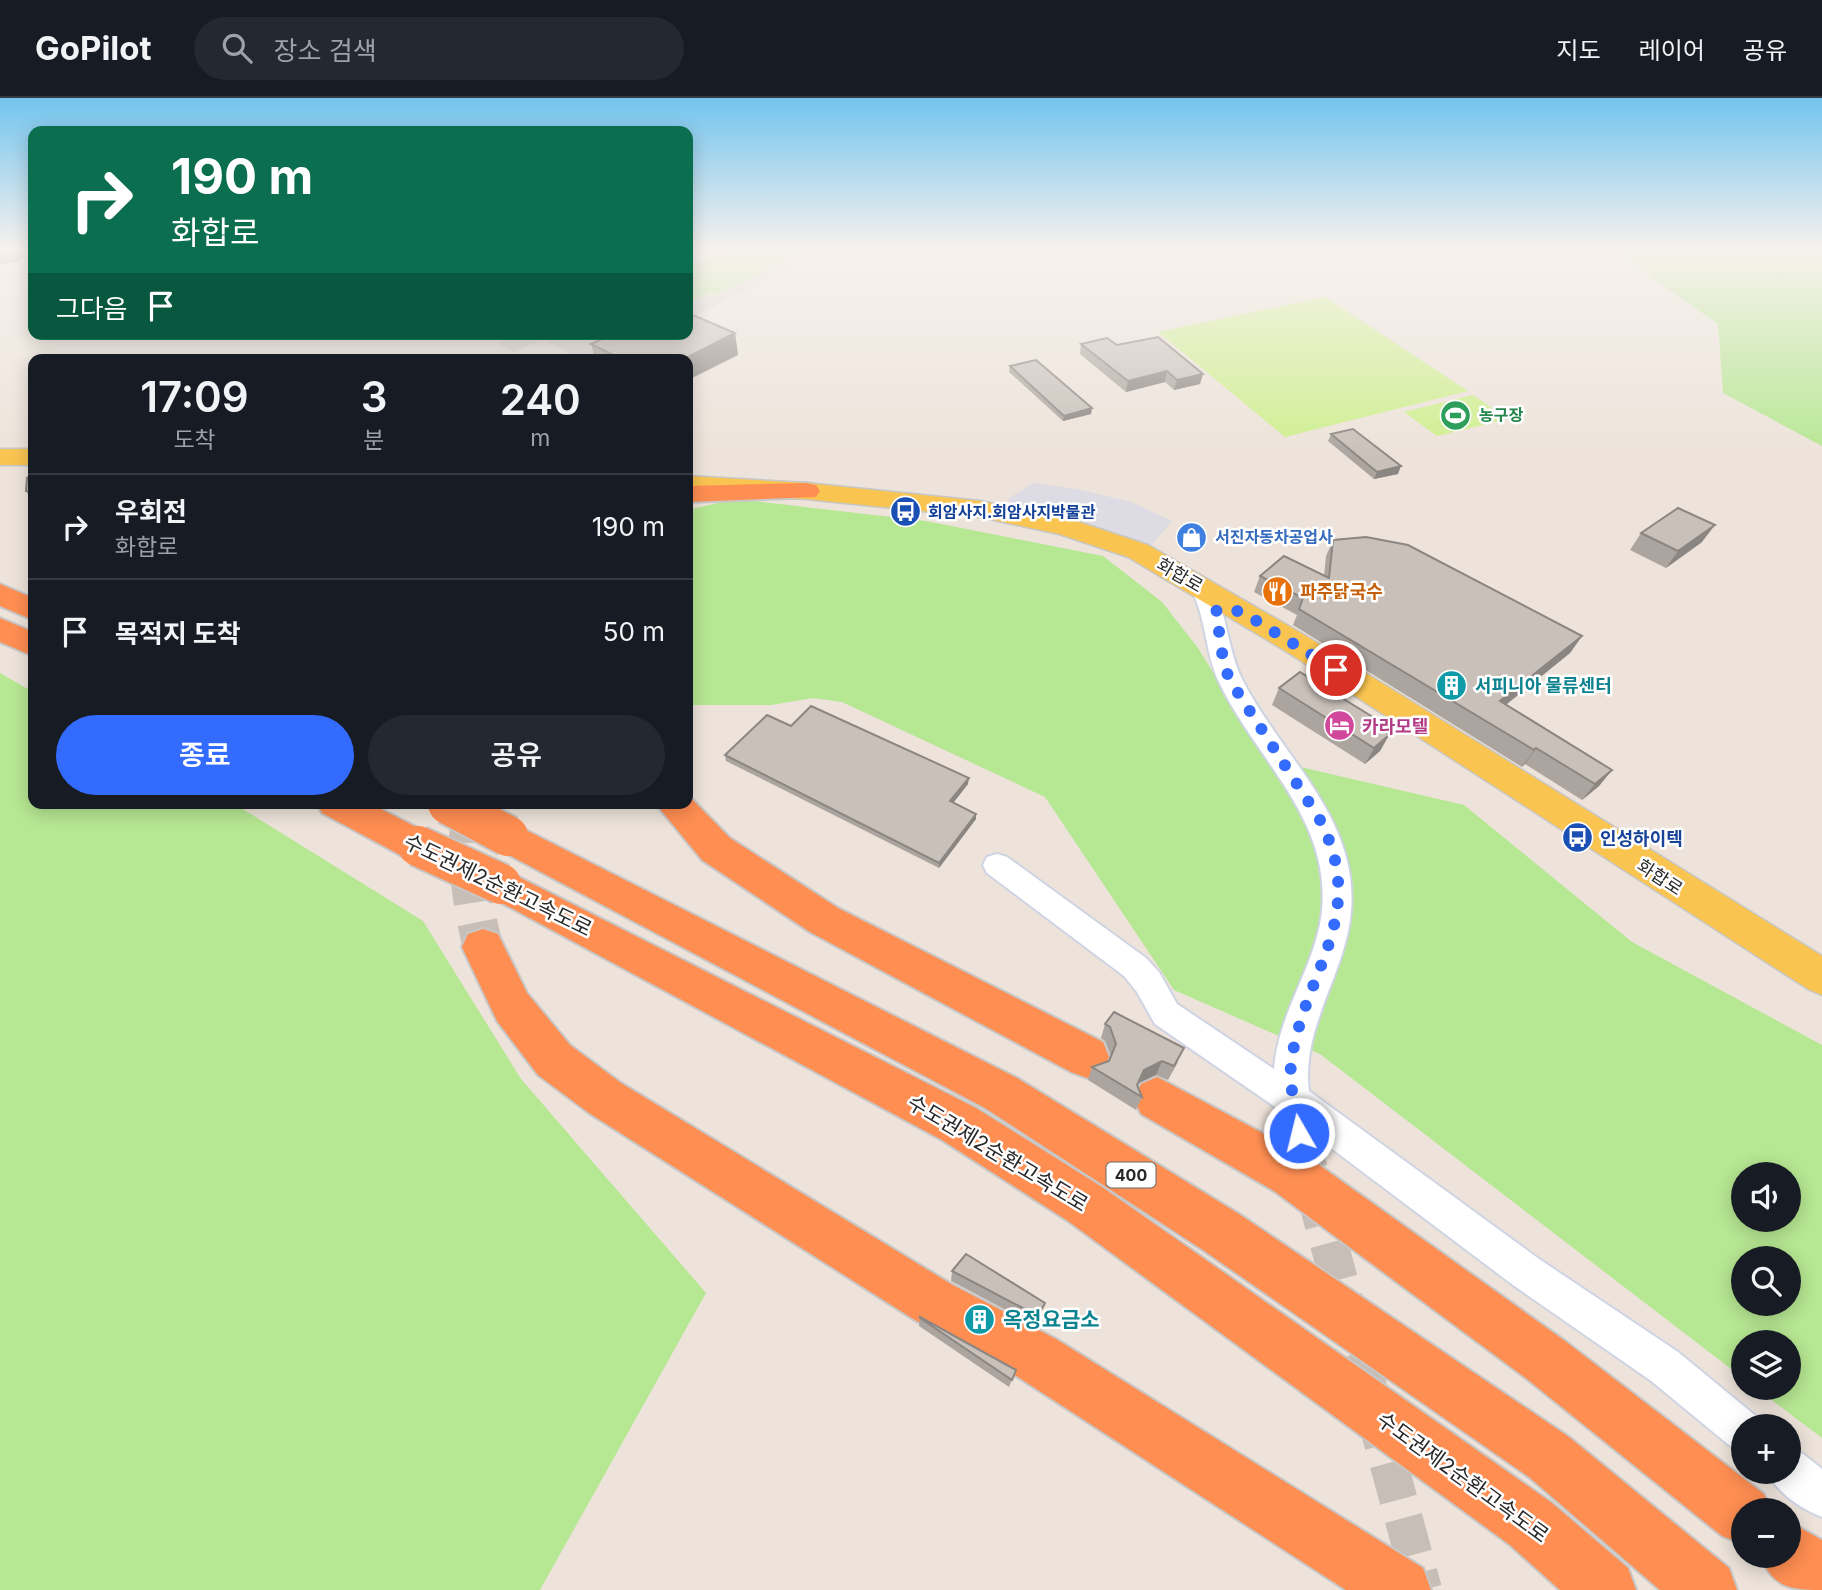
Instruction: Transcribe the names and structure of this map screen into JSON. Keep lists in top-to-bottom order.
{
  "streets": {
    "highway": ["수도권제2순환고속도로", "400"],
    "main road": ["화합로"]
  },
  "places": {
    "sports": ["농구장"],
    "bus stop": ["회암사지.회암사지박물관", "인성하이텍"],
    "shop": ["서진자동차공업사"],
    "restaurant": ["파주닭국수"],
    "building": ["서피니아 물류센터", "옥정요금소"],
    "hotel": ["카라모텔"]
  },
  "page": {
    "header": "GoPilot",
    "search": "장소 검색",
    "nav": ["지도", "레이어", "공유"],
    "turn": ["190 m", "화합로"],
    "then": "그다음",
    "eta": [
      "17:09",
      "도착",
      "3",
      "분",
      "240",
      "m"
    ],
    "list": [
      {
        "name": "우회전",
        "note": "화합로",
        "value": "190 m"
      },
      {
        "name": "목적지 도착",
        "value": "50 m"
      }
    ],
    "buttons": ["종료", "공유"],
    "map_buttons": ["+", "−"]
  }
}
